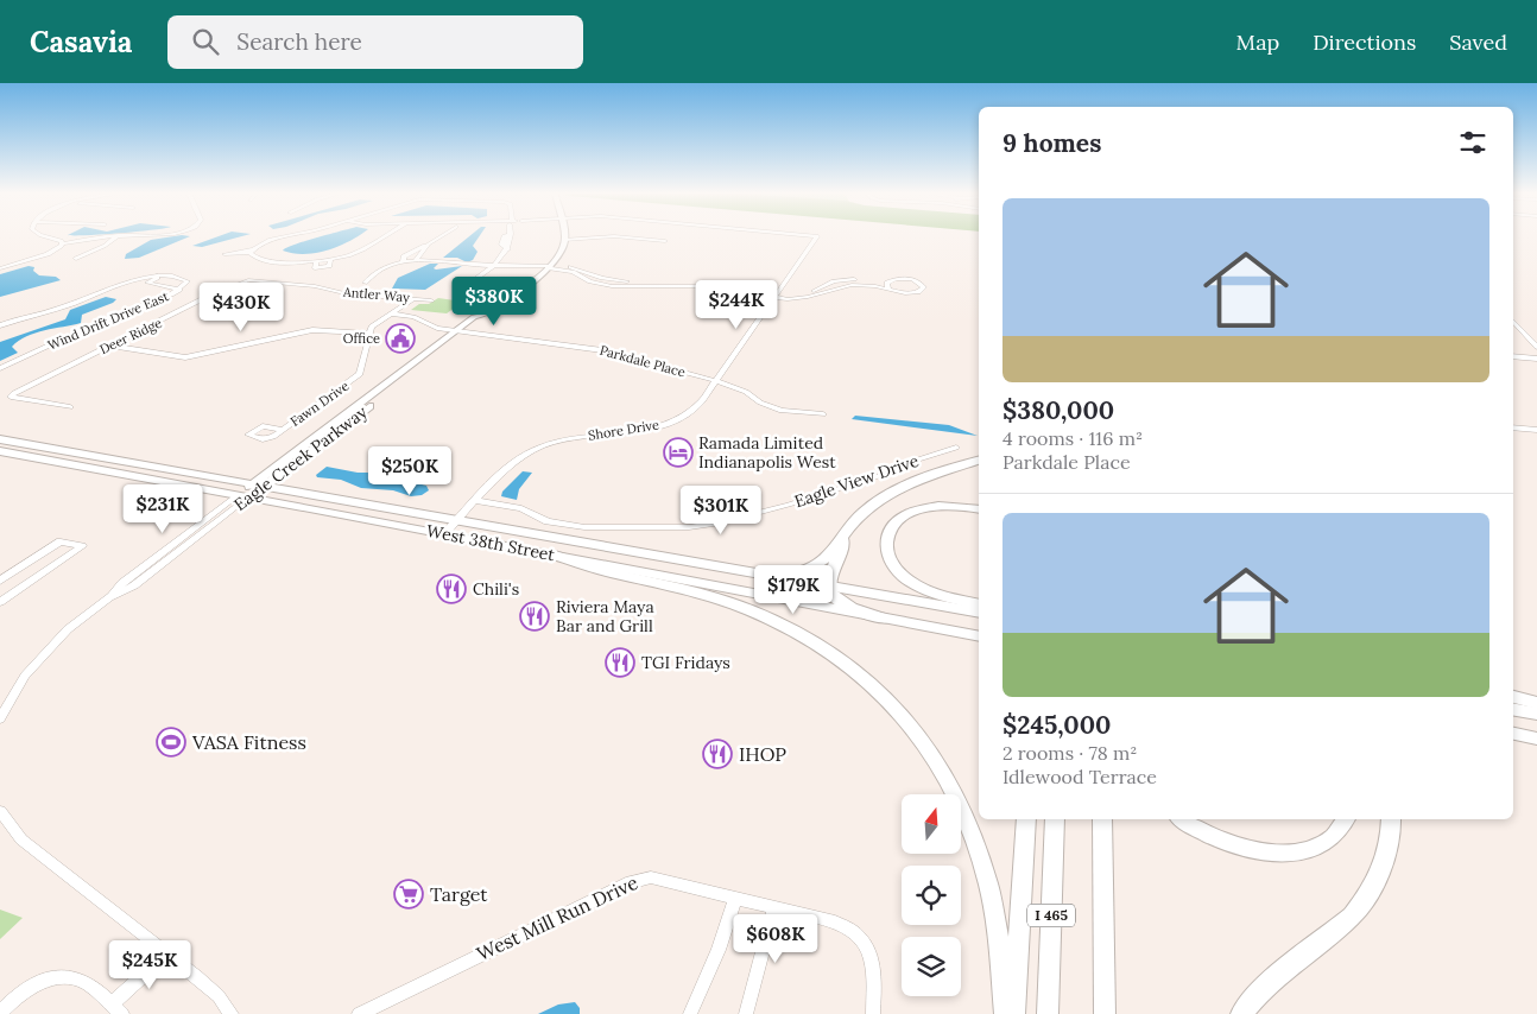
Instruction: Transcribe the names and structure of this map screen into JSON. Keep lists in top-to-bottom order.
{
  "streets": {
    "highway": ["I 465"],
    "main road": ["Eagle Creek Parkway", "West 38th Street"],
    "street": [
      "Antler Way",
      "Wind Drift Drive East",
      "Deer Ridge",
      "Parkdale Place",
      "Fawn Drive",
      "Shore Drive",
      "Eagle View Drive",
      "West Mill Run Drive"
    ]
  },
  "crossings": [
    ["Antler Way", "Deer Ridge"],
    ["Parkdale Place", "Shore Drive"],
    ["Parkdale Place", "Eagle Creek Parkway"],
    ["Shore Drive", "Eagle View Drive"],
    ["Shore Drive", "West 38th Street"],
    ["Eagle Creek Parkway", "West 38th Street"]
  ],
  "places": {
    "public building": ["Office"],
    "hotel": ["Ramada Limited Indianapolis West"],
    "restaurant": [
      "Chili's",
      "Riviera Maya Bar and Grill",
      "TGI Fridays",
      "IHOP"
    ],
    "sports": ["VASA Fitness"],
    "supermarket": ["Target"]
  },
  "north": "top",
  "page": {
    "header": "Casavia",
    "search": "Search here",
    "nav": ["Map", "Directions", "Saved"],
    "heading": "9 homes",
    "list": [
      {
        "name": "$380,000",
        "note": "4 rooms · 116 m² · Parkdale Place"
      },
      {
        "name": "$245,000",
        "note": "2 rooms · 78 m² · Idlewood Terrace"
      }
    ],
    "price": [
      "$380K",
      "$244K",
      "$430K",
      "$250K",
      "$231K",
      "$301K",
      "$179K",
      "$608K",
      "$245K"
    ]
  }
}
